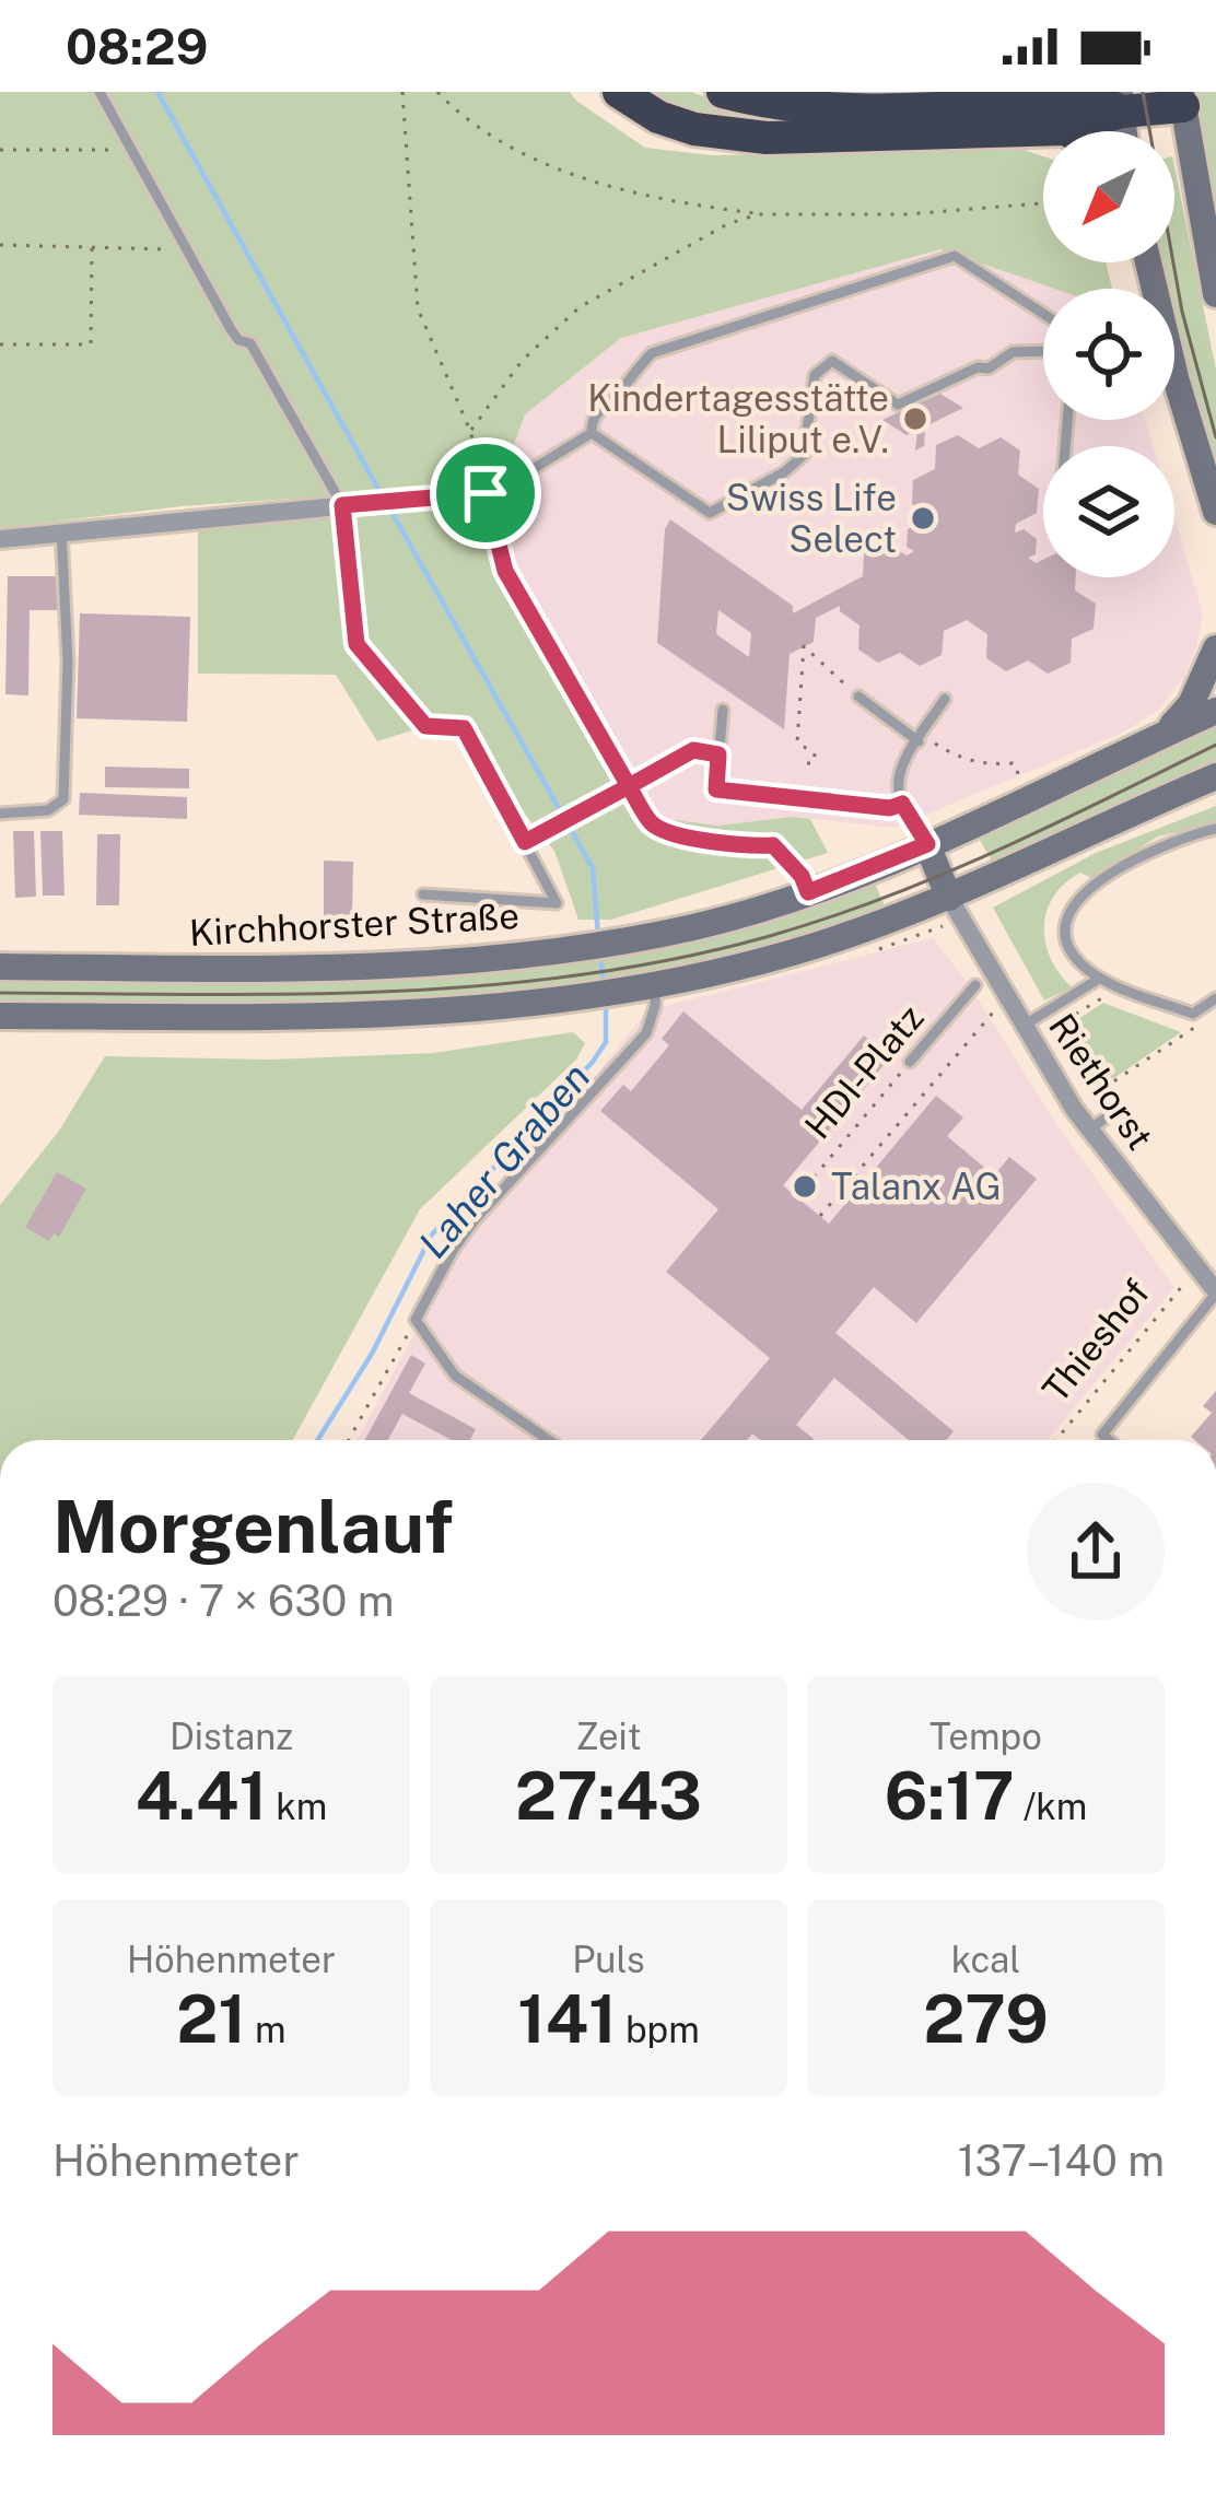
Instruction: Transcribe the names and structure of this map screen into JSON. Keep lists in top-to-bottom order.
{
  "streets": {
    "main road": ["Kirchhorster Straße"],
    "street": ["Riethorst"],
    "lane": ["HDI-Platz"],
    "path": ["Thieshof"]
  },
  "water": ["Laher Graben"],
  "places": ["Kindertagesstätte Liliput e.V.", "Swiss Life Select", "Talanx AG"],
  "north": "bottom left",
  "page": {
    "status": "08:29",
    "heading": ["Morgenlauf", "08:29 · 7 × 630 m"],
    "stats": [
      ["Distanz", "4.41 km"],
      ["Zeit", "27:43"],
      ["Tempo", "6:17 /km"],
      ["Höhenmeter", "21 m"],
      ["Puls", "141 bpm"],
      ["kcal", "279"]
    ],
    "chart": ["Höhenmeter", "137–140 m"]
  }
}
